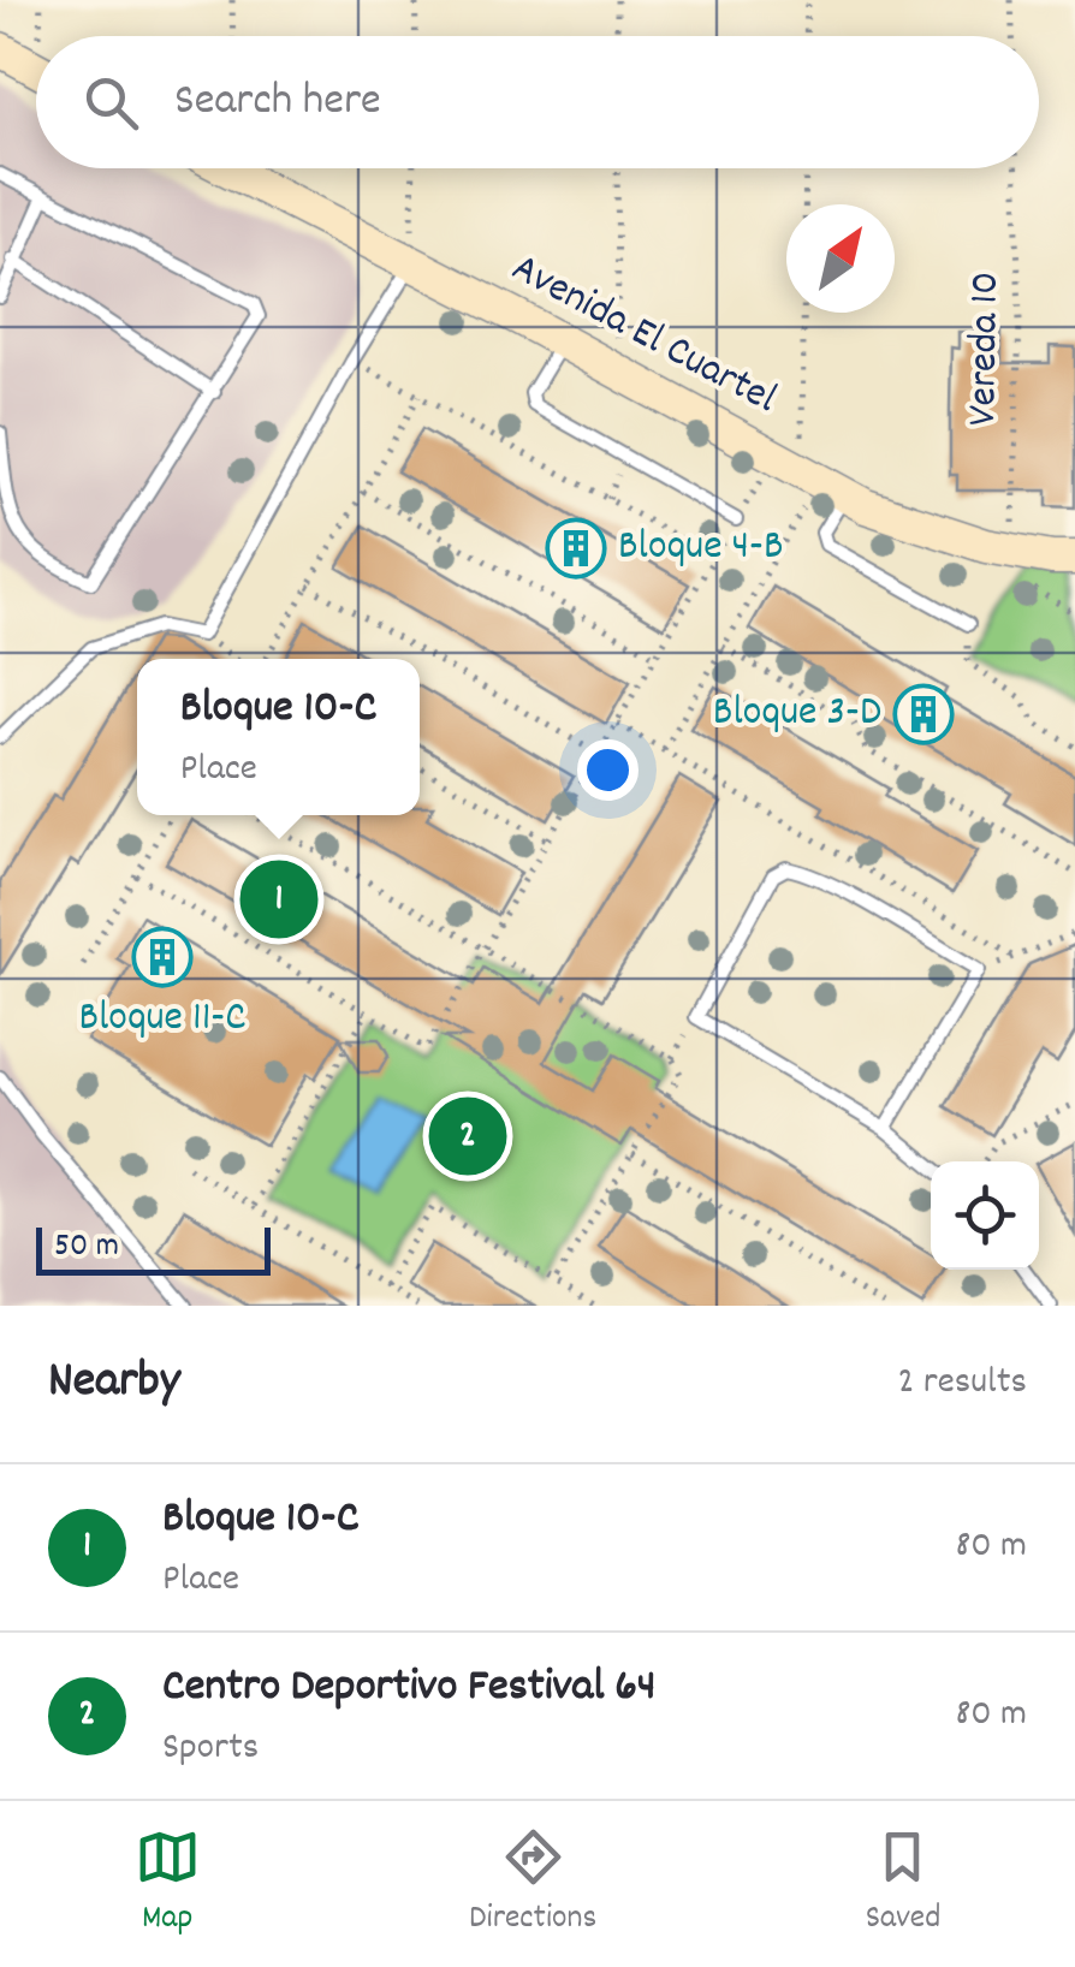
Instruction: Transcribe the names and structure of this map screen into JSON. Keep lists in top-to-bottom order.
{
  "streets": {
    "main road": ["Avenida El Cuartel"],
    "path": ["Vereda 10"]
  },
  "crossings": [
    ["Avenida El Cuartel", "Vereda 10"]
  ],
  "places": {
    "building": ["Bloque 4-B", "Bloque 3-D", "Bloque 11-C"]
  },
  "scale_bar": "50 m",
  "north": "top right",
  "page": {
    "search": "Search here",
    "popup": ["Bloque 10-C", "Place"],
    "pins": ["1", "2"],
    "scale": "50 m",
    "heading": ["Nearby", "2 results"],
    "list": [
      {
        "mark": "1",
        "name": "Bloque 10-C",
        "note": "Place",
        "value": "80 m"
      },
      {
        "mark": "2",
        "name": "Centro Deportivo Festival 64",
        "note": "Sports",
        "value": "80 m"
      }
    ],
    "nav": ["Map", "Directions", "Saved"]
  }
}
